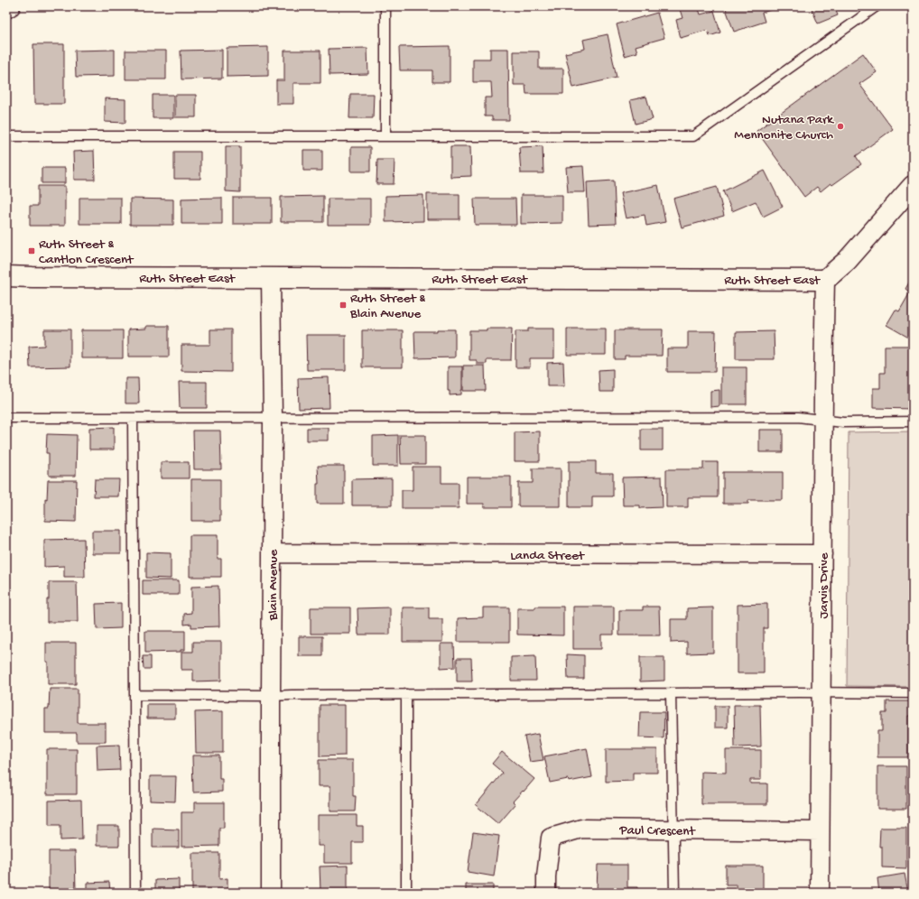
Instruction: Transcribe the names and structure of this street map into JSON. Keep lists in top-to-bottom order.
{
  "streets": {
    "street": [
      "Ruth Street East",
      "Landa Street",
      "Blain Avenue",
      "Jarvis Drive",
      "Paul Crescent"
    ]
  },
  "crossings": [
    ["Ruth Street East", "Blain Avenue"],
    ["Ruth Street East", "Jarvis Drive"],
    ["Landa Street", "Blain Avenue"],
    ["Landa Street", "Jarvis Drive"],
    ["Jarvis Drive", "Paul Crescent"]
  ],
  "places": {
    "other": ["Nutana Park Mennonite Church"],
    "transit": ["Ruth Street & Cantlon Crescent", "Ruth Street & Blain Avenue"]
  }
}
